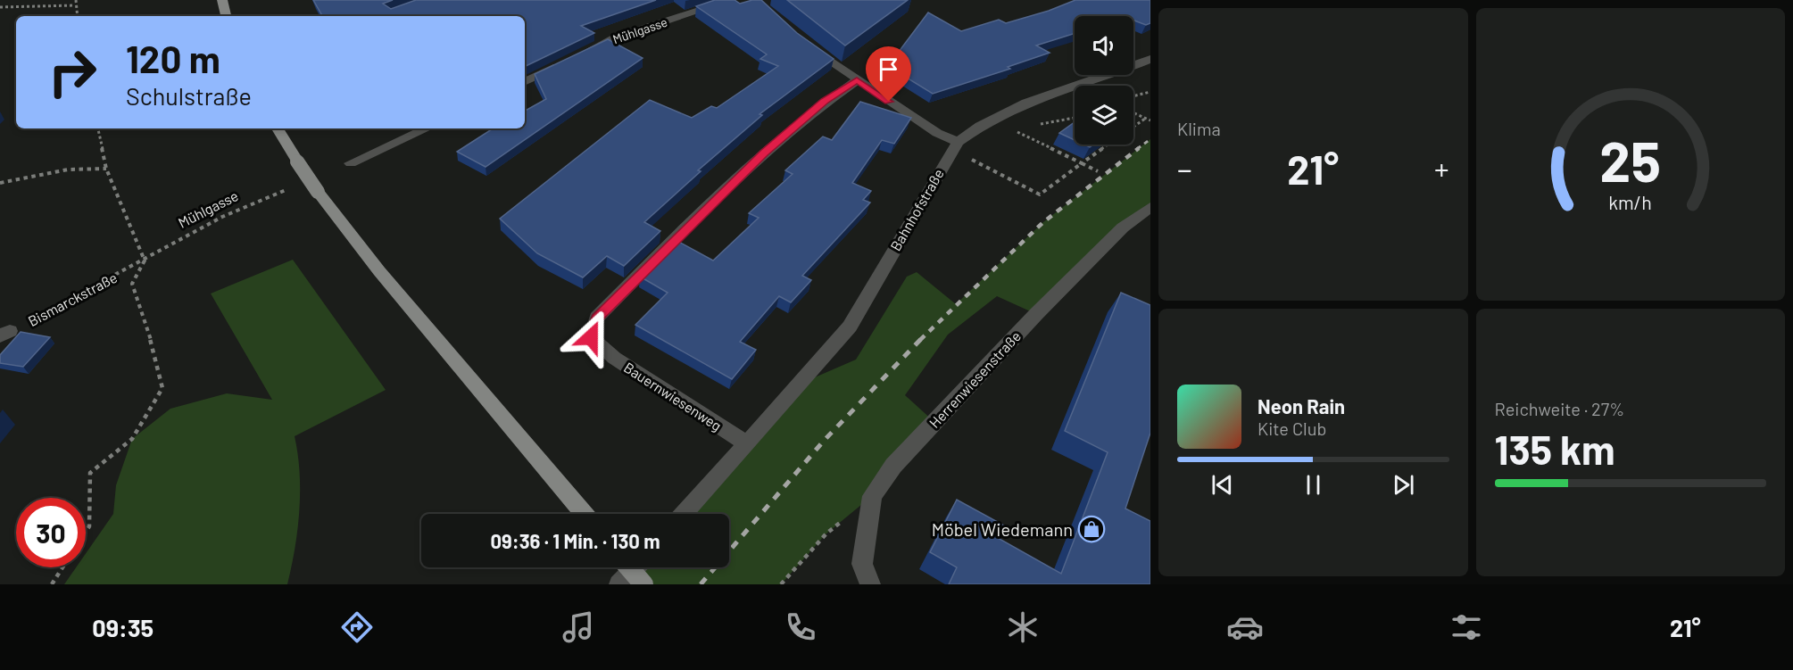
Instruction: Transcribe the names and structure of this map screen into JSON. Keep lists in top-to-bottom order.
{
  "streets": {
    "street": [
      "Mühlgasse",
      "Bahnhofstraße",
      "Herrenwiesenstraße",
      "Bauernwiesenweg"
    ],
    "path": ["Bismarckstraße"]
  },
  "crossings": [
    ["Mühlgasse", "Bismarckstraße"],
    ["Bahnhofstraße", "Bauernwiesenweg"]
  ],
  "places": {
    "shop": ["Möbel Wiedemann"]
  },
  "page": {
    "tile": [
      "Klima",
      ["Reichweite · 27%", "135 km"]
    ],
    "turn": ["120 m", "Schulstraße"],
    "heat": ["−", "21°", "+"],
    "song": ["Neon Rain", "Kite Club"],
    "limit": "30",
    "trip": "09:36 · 1 Min. · 130 m",
    "tabs": ["09:35", "21°"],
    "gauge": ["25", "km/h"]
  }
}
